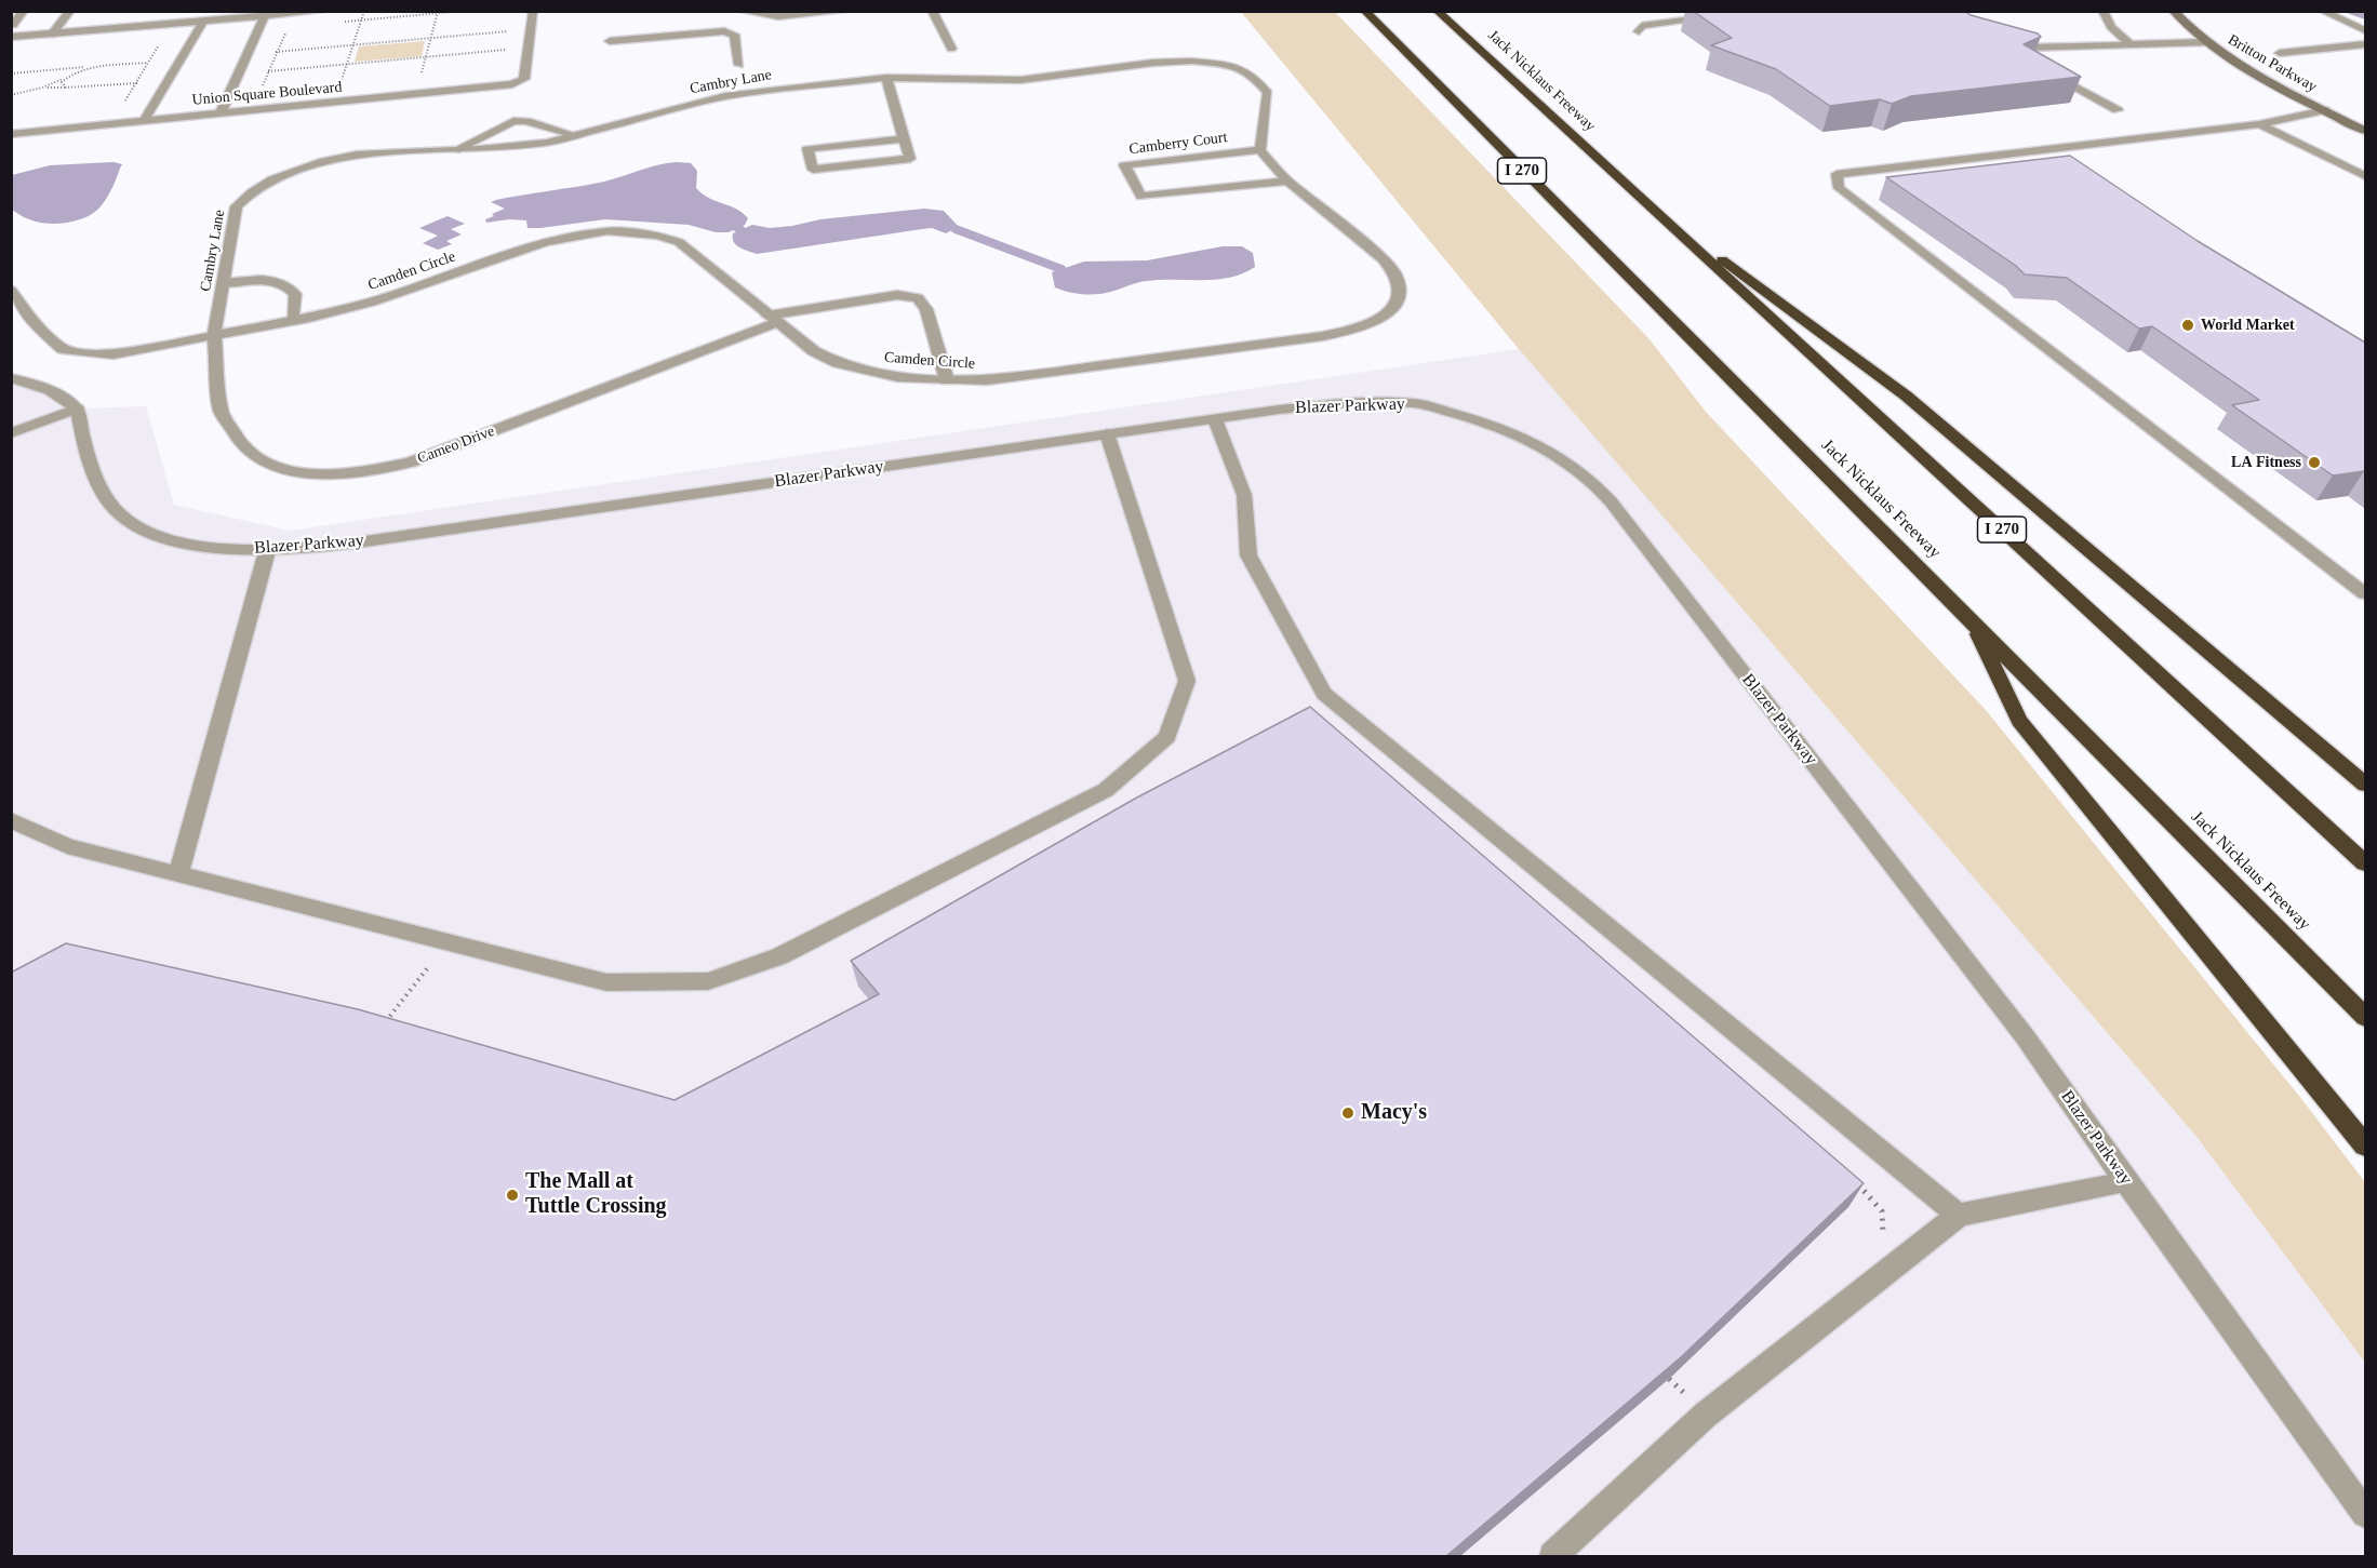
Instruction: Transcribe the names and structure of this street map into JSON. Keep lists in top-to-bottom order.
{
  "streets": {
    "highway": ["Jack Nicklaus Freeway", "I 270"],
    "main road": ["Britton Parkway"],
    "street": [
      "Cambry Lane",
      "Union Square Boulevard",
      "Camberry Court",
      "Camden Circle",
      "Blazer Parkway",
      "Cameo Drive"
    ]
  },
  "crossings": [
    ["Cambry Lane", "Camberry Court"],
    ["Cambry Lane", "Camden Circle"],
    ["Cambry Lane", "Cameo Drive"],
    ["Camberry Court", "Camden Circle"],
    ["Camden Circle", "Cameo Drive"]
  ],
  "places": [
    "World Market",
    "LA Fitness",
    "Macy's",
    "The Mall at Tuttle Crossing"
  ]
}
